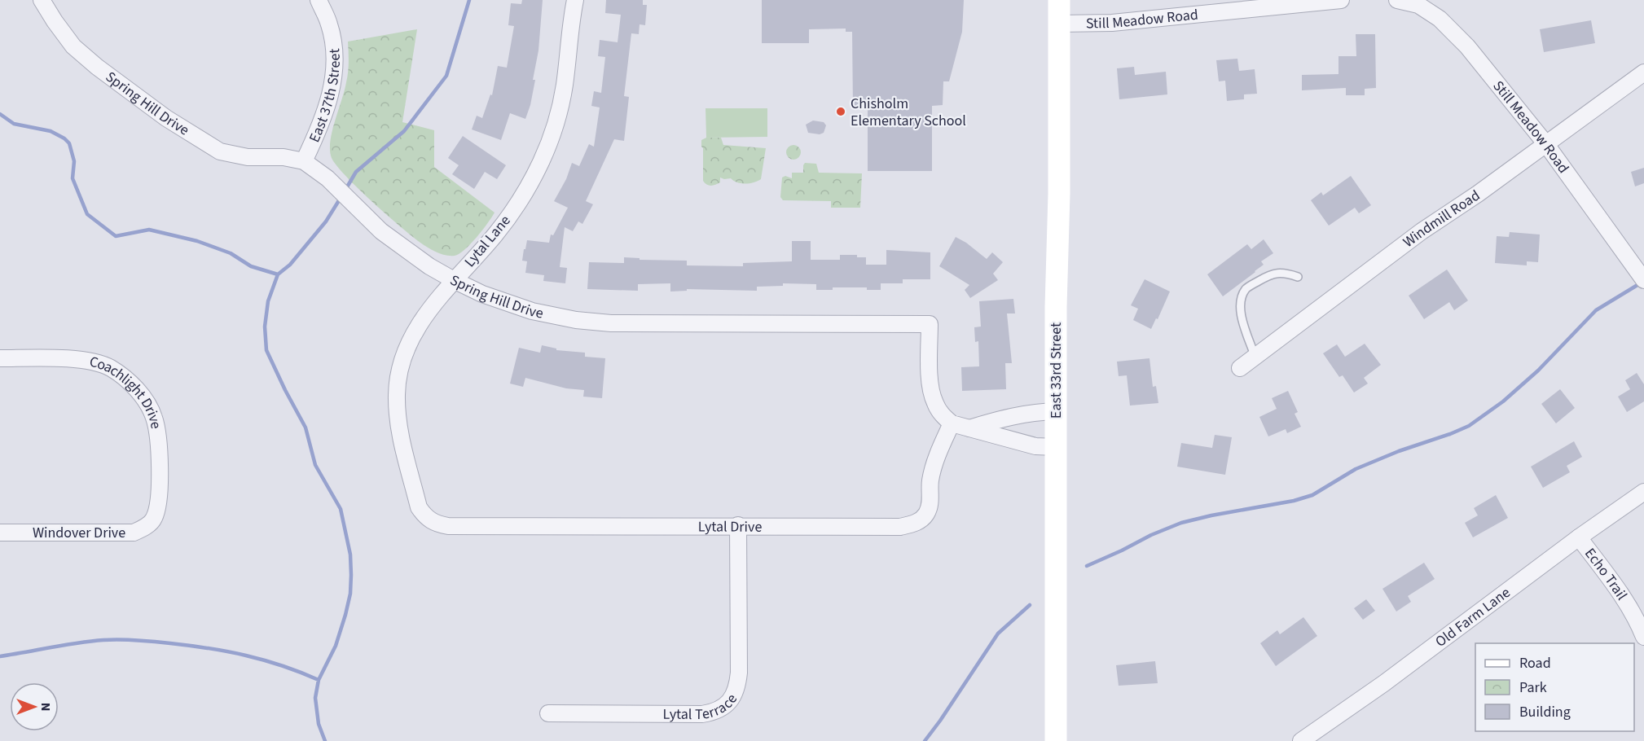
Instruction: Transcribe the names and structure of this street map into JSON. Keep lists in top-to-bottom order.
{
  "streets": {
    "street": [
      "Still Meadow Road",
      "East 37th Street",
      "Spring Hill Drive",
      "Windmill Road",
      "Lytal Lane",
      "East 33rd Street",
      "Coachlight Drive",
      "Lytal Drive",
      "Windover Drive",
      "Echo Trail",
      "Old Farm Lane",
      "Lytal Terrace"
    ]
  },
  "crossings": [
    ["Still Meadow Road", "Windmill Road"],
    ["Still Meadow Road", "East 33rd Street"],
    ["East 37th Street", "Spring Hill Drive"],
    ["Spring Hill Drive", "Lytal Lane"],
    ["Spring Hill Drive", "Lytal Drive"],
    ["Lytal Lane", "Lytal Drive"],
    ["Coachlight Drive", "Windover Drive"],
    ["Lytal Drive", "Lytal Terrace"],
    ["Echo Trail", "Old Farm Lane"]
  ],
  "places": ["Chisholm Elementary School"],
  "legend": ["Road", "Park", "Building"],
  "north": "right"
}
